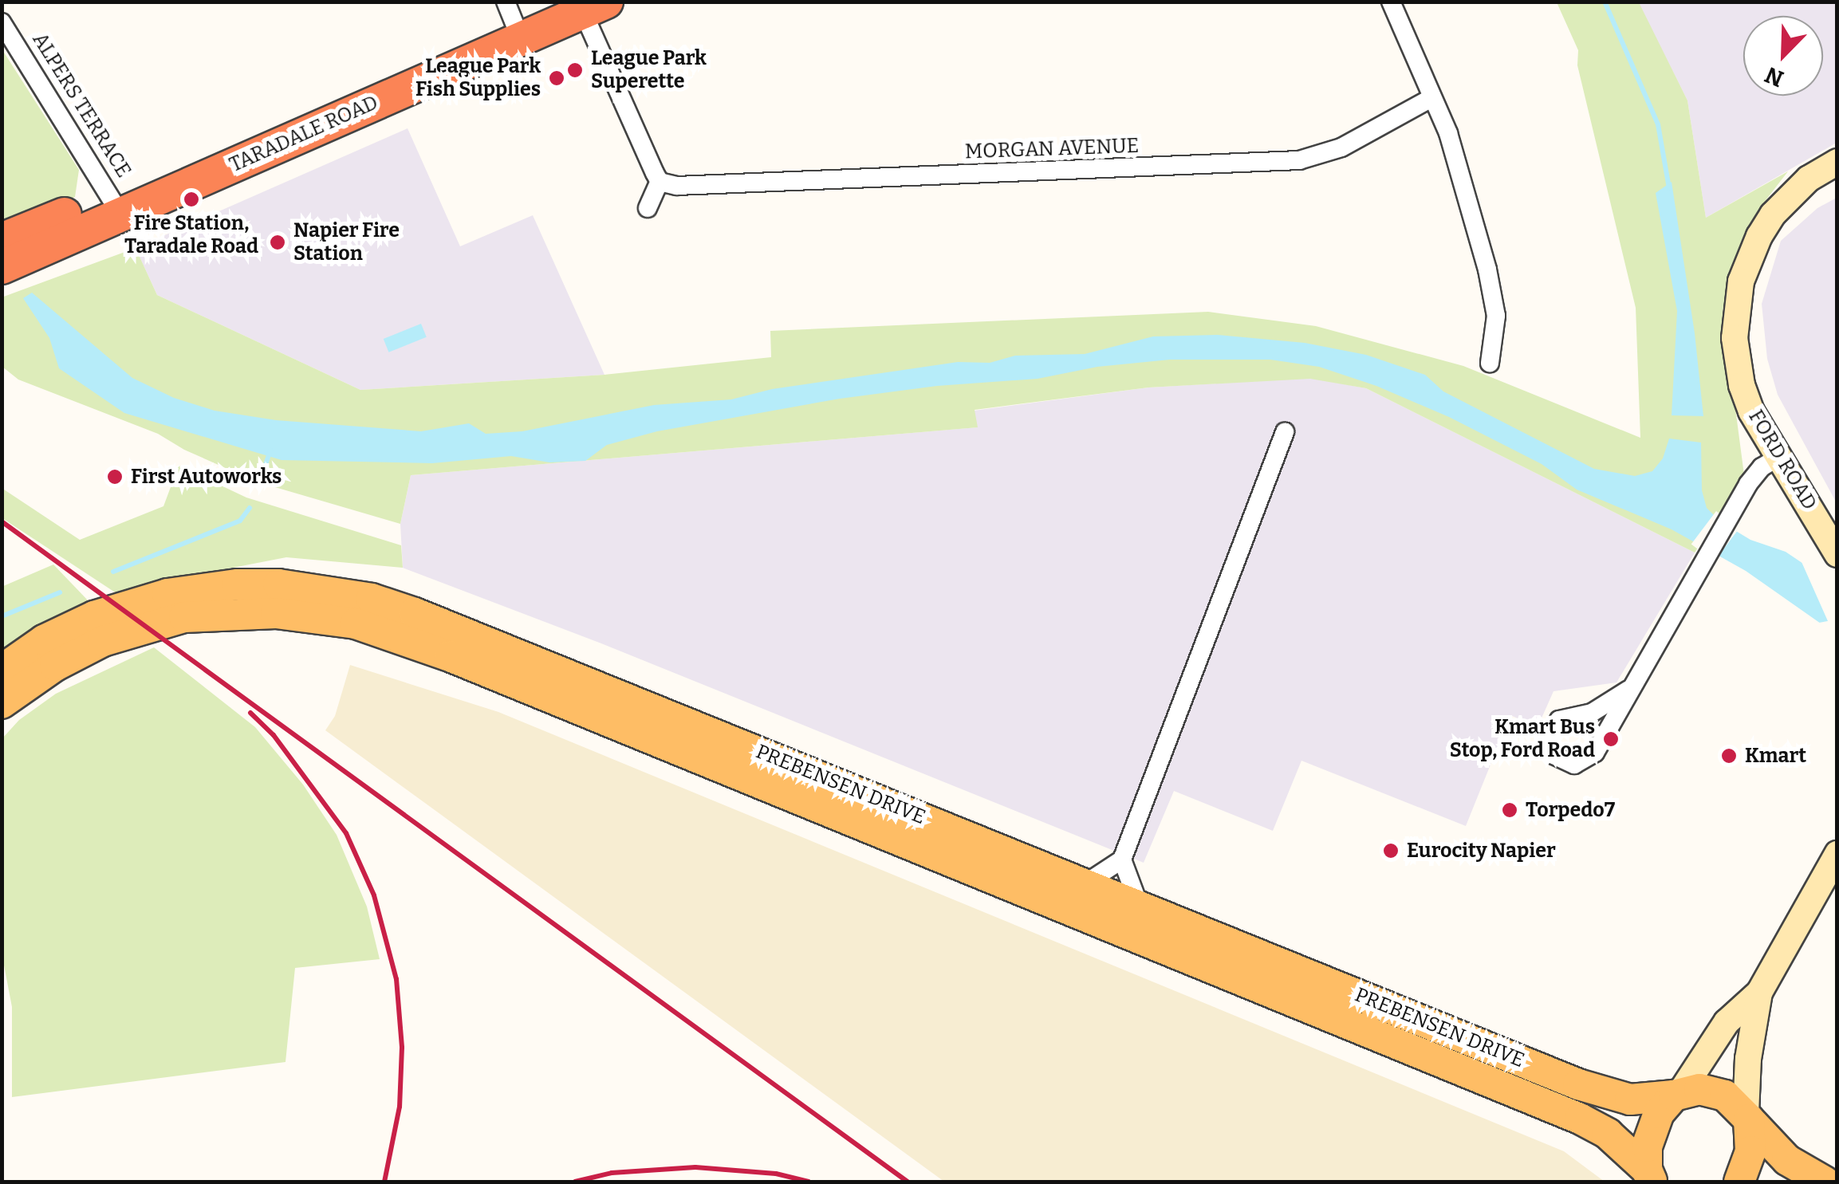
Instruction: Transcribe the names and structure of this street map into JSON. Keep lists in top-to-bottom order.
{
  "streets": {
    "highway": ["TARADALE ROAD"],
    "main road": ["PREBENSEN DRIVE"],
    "street": ["ALPERS TERRACE", "MORGAN AVENUE", "FORD ROAD"]
  },
  "crossings": [
    ["ALPERS TERRACE", "TARADALE ROAD"]
  ],
  "places": [
    "League Park Superette",
    "League Park Fish Supplies",
    "Fire Station, Taradale Road",
    "Napier Fire Station",
    "First Autoworks",
    "Kmart Bus Stop, Ford Road",
    "Kmart",
    "Torpedo7",
    "Eurocity Napier"
  ],
  "north": "bottom left"
}
